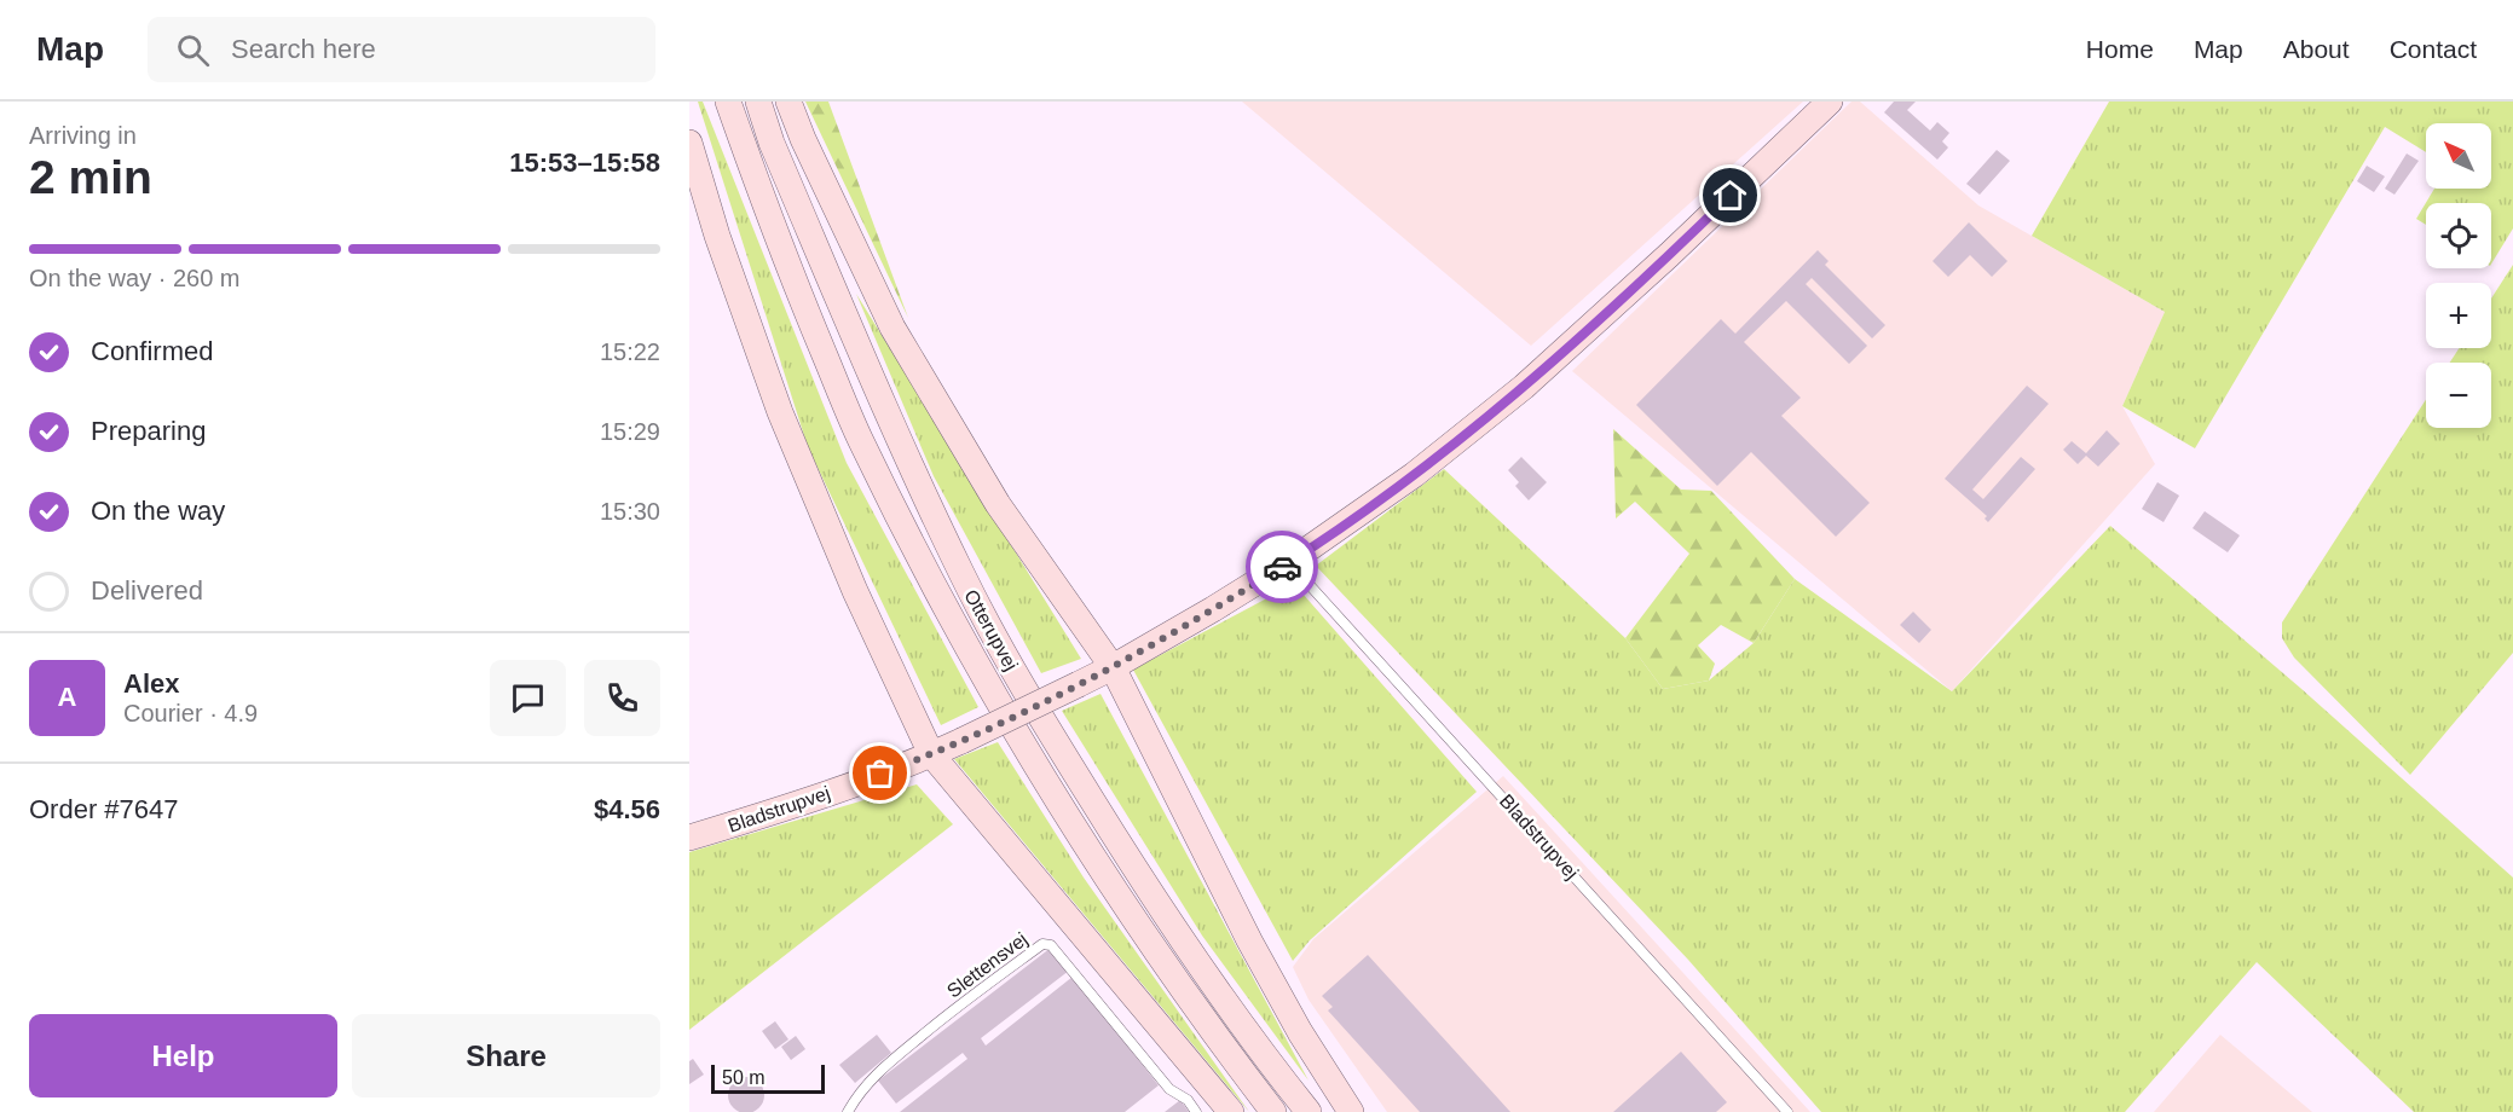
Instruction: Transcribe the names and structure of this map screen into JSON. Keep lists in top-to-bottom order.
{
  "streets": {
    "main road": ["Otterupvej", "Bladstrupvej"],
    "lane": ["Slettensvej"]
  },
  "scale_bar": "50 m",
  "north": "top left",
  "page": {
    "header": "Map",
    "search": "Search here",
    "nav": [
      "Home",
      "Map",
      "About",
      "Contact"
    ],
    "heading": ["2 min", "Arriving in", "15:53–15:58"],
    "panel": [
      "Alex",
      "Courier · 4.9",
      "Order #7647",
      "$4.56"
    ],
    "map_buttons": ["+", "−"],
    "bar": "On the way · 260 m",
    "list": [
      ["Confirmed", "15:22"],
      ["Preparing", "15:29"],
      ["On the way", "15:30"],
      "Delivered"
    ],
    "round": "A",
    "buttons": ["Help", "Share"],
    "scale": "50 m"
  }
}
